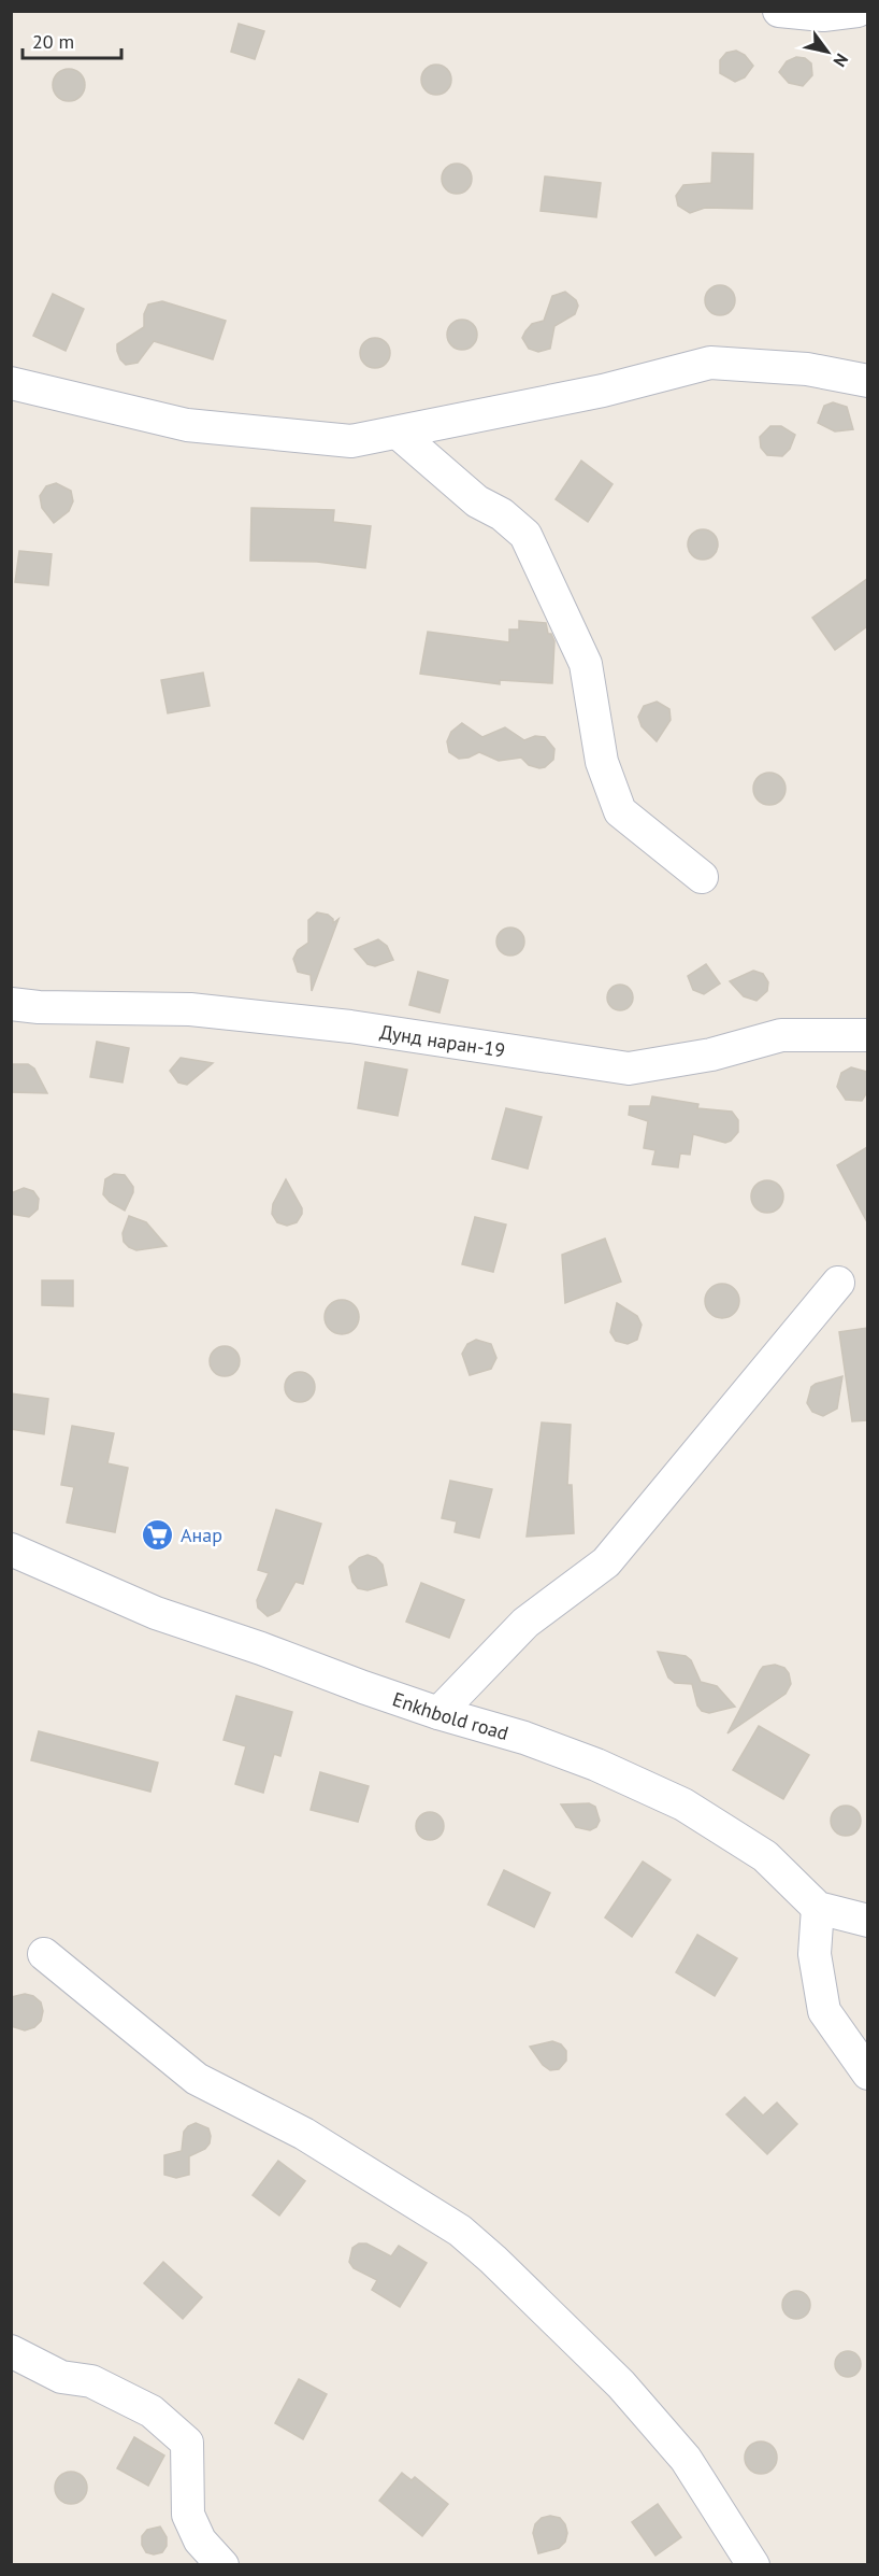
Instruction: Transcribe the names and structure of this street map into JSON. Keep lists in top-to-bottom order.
{
  "streets": {
    "street": ["Дунд наран-19", "Enkhbold road"]
  },
  "places": {
    "supermarket": ["Анар"]
  },
  "scale_bar": "20 m",
  "north": "bottom right"
}
